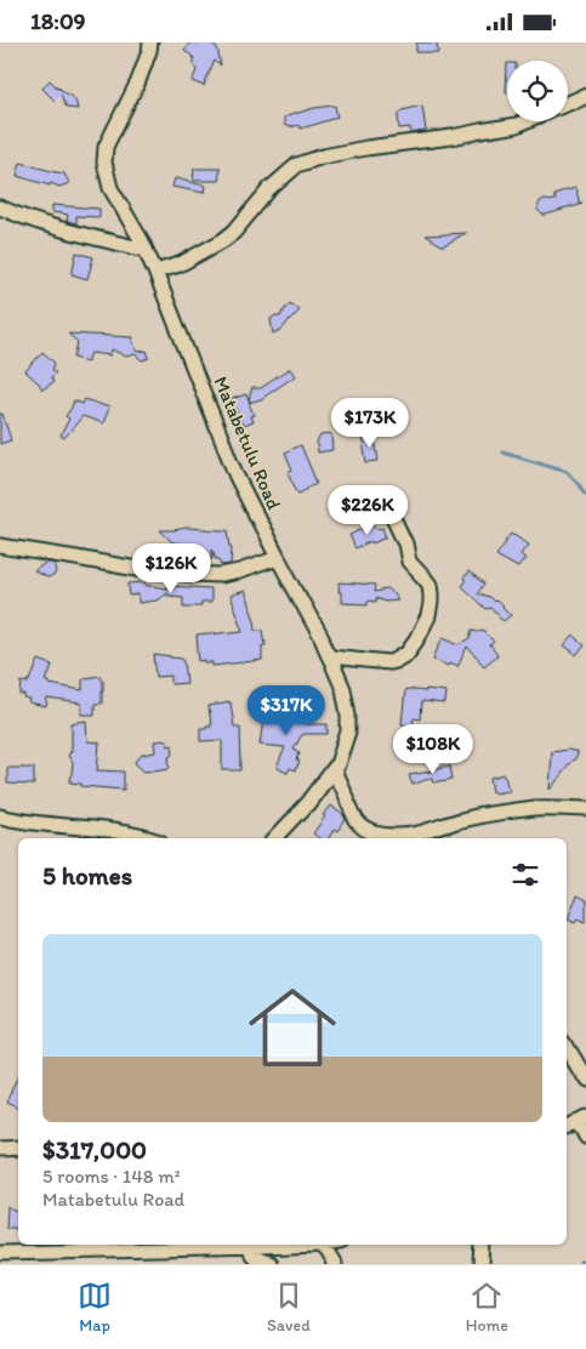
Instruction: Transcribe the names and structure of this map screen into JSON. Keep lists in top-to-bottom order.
{
  "streets": {
    "street": ["Matabetulu Road"]
  },
  "page": {
    "status": "18:09",
    "price": [
      "$173K",
      "$226K",
      "$126K",
      "$317K",
      "$108K"
    ],
    "heading": "5 homes",
    "list": [
      {
        "name": "$317,000",
        "note": "5 rooms · 148 m² · Matabetulu Road"
      }
    ],
    "tabs": ["Map", "Saved", "Home"]
  }
}
